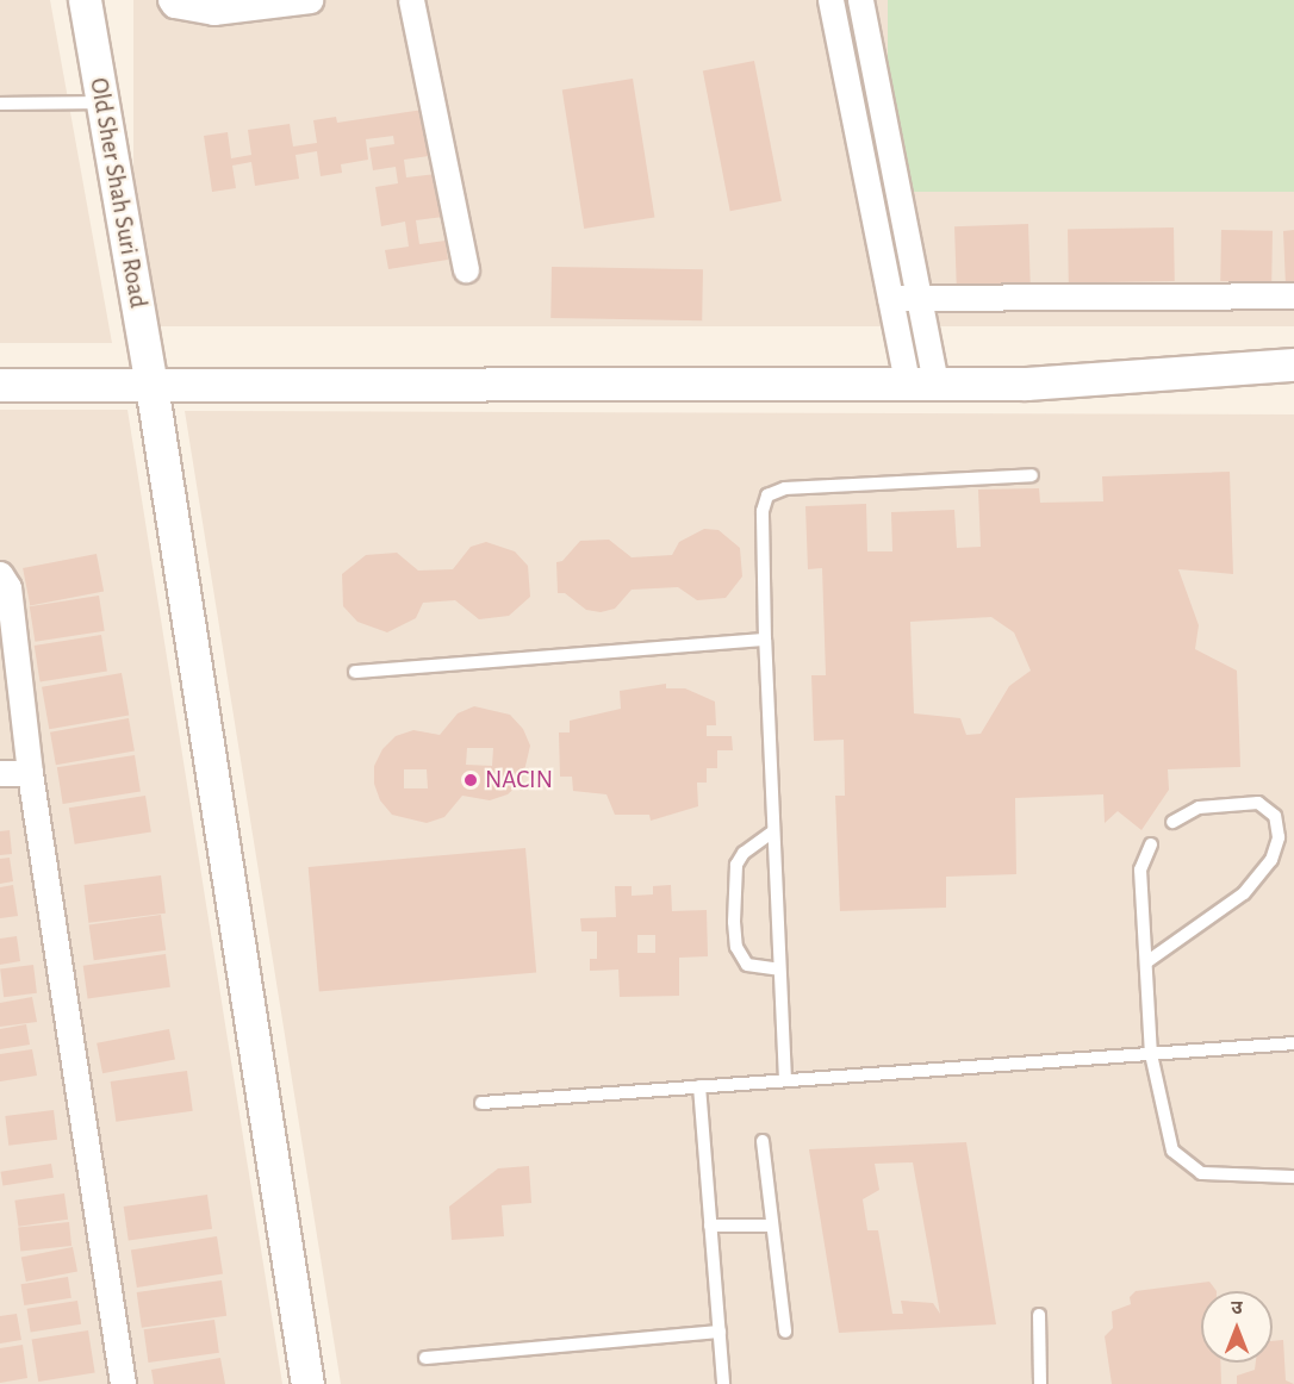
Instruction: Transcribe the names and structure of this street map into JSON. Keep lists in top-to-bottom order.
{
  "streets": {
    "street": ["Old Sher Shah Suri Road"]
  },
  "places": ["NACIN"],
  "north": "top"
}
